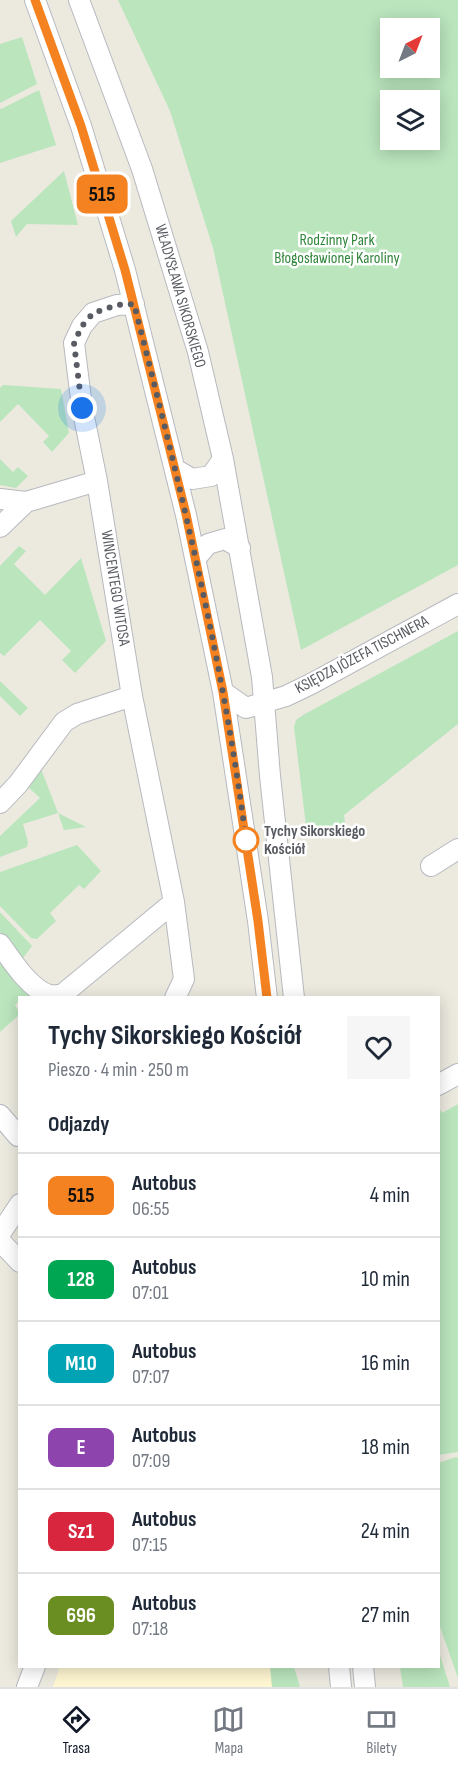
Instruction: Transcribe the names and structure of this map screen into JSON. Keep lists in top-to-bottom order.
{
  "streets": {
    "street": ["WŁADYSŁAWA SIKORSKIEGO", "WINCENTEGO WITOSA", "KSIĘDZA JÓZEFA TISCHNERA"]
  },
  "crossings": [
    ["WŁADYSŁAWA SIKORSKIEGO", "KSIĘDZA JÓZEFA TISCHNERA"]
  ],
  "parks": ["Rodzinny Park Błogosławionej Karoliny"],
  "places": ["Tychy Sikorskiego Kościół"],
  "lines": ["bus line 515"],
  "north": "top right",
  "page": {
    "on_map": "515",
    "heading": [
      ["Tychy Sikorskiego Kościół", "Pieszo · 4 min · 250 m"],
      "Odjazdy"
    ],
    "list": [
      {
        "mark": "515",
        "name": "Autobus",
        "note": "06:55",
        "value": "4 min"
      },
      {
        "mark": "128",
        "name": "Autobus",
        "note": "07:01",
        "value": "10 min"
      },
      {
        "mark": "M10",
        "name": "Autobus",
        "note": "07:07",
        "value": "16 min"
      },
      {
        "mark": "E",
        "name": "Autobus",
        "note": "07:09",
        "value": "18 min"
      },
      {
        "mark": "Sz1",
        "name": "Autobus",
        "note": "07:15",
        "value": "24 min"
      },
      {
        "mark": "696",
        "name": "Autobus",
        "note": "07:18",
        "value": "27 min"
      }
    ],
    "tabs": ["Trasa", "Mapa", "Bilety"]
  }
}
